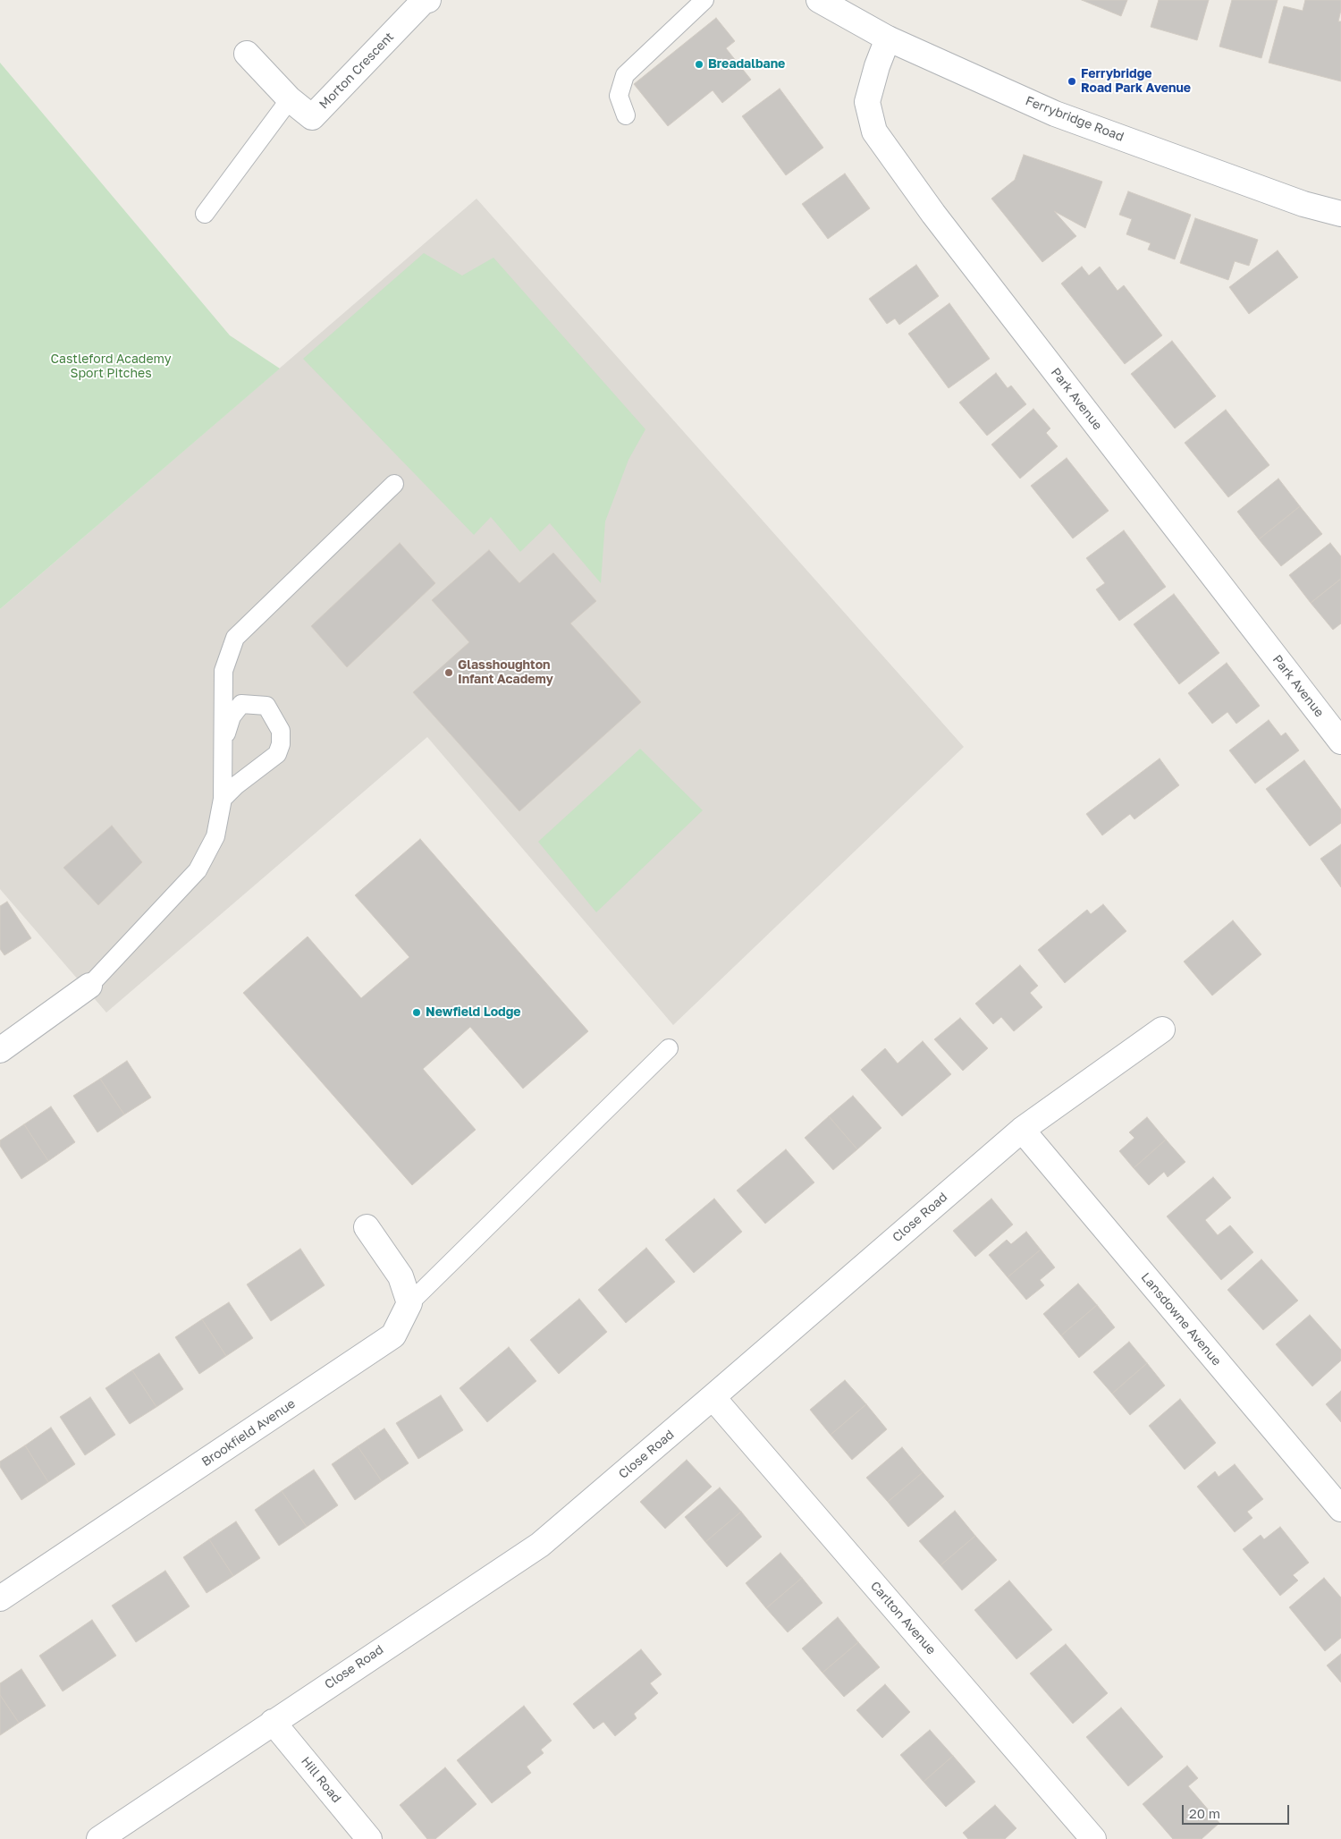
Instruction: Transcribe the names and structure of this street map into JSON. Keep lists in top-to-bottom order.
{
  "streets": {
    "street": [
      "Morton Crescent",
      "Ferrybridge Road",
      "Park Avenue",
      "Close Road",
      "Lansdowne Avenue",
      "Brookfield Avenue",
      "Carlton Avenue",
      "Hill Road"
    ]
  },
  "crossings": [
    ["Ferrybridge Road", "Park Avenue"],
    ["Close Road", "Lansdowne Avenue"],
    ["Close Road", "Carlton Avenue"],
    ["Close Road", "Hill Road"]
  ],
  "parks": ["Castleford Academy Sport Pitches"],
  "places": [
    "Breadalbane",
    "Ferrybridge Road Park Avenue",
    "Glasshoughton Infant Academy",
    "Newfield Lodge"
  ],
  "scale_bar": "20 m"
}
